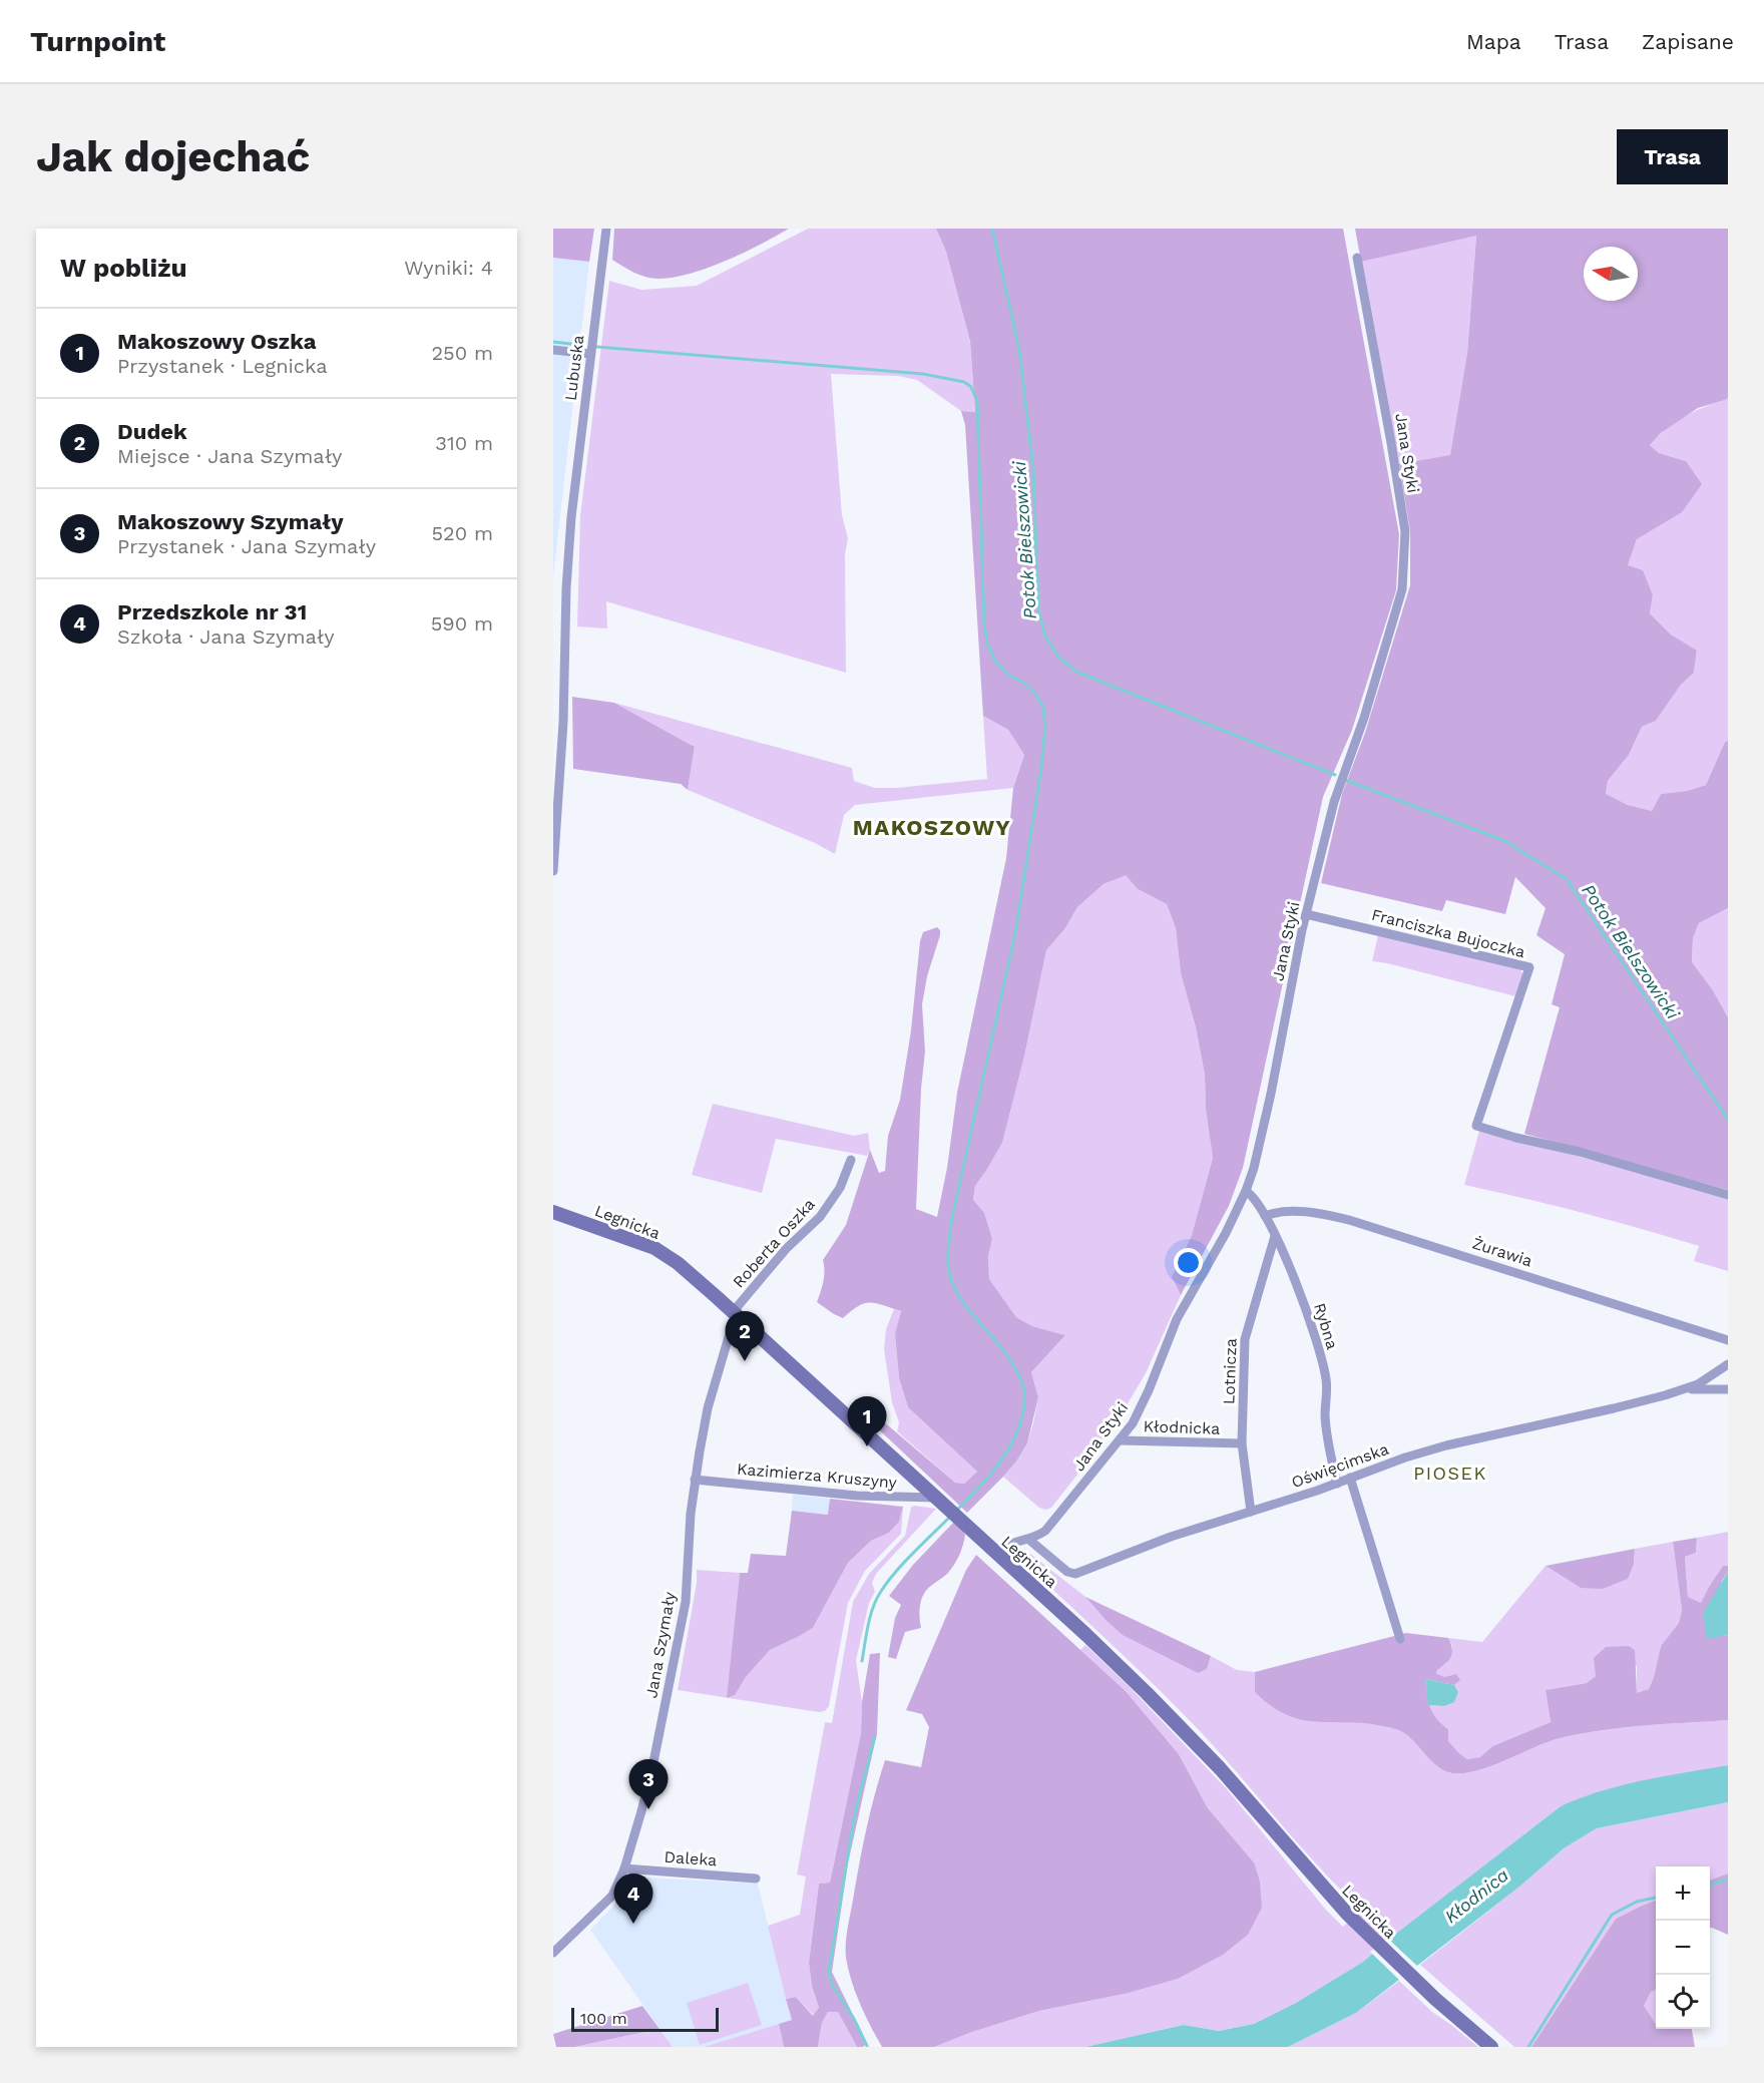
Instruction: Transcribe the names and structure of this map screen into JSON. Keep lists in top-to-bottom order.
{
  "streets": {
    "main road": ["Legnicka"],
    "street": [
      "Lubuska",
      "Jana Styki",
      "Franciszka Bujoczka",
      "Roberta Oszka",
      "Żurawia",
      "Rybna",
      "Lotnicza",
      "Kłodnicka",
      "Oświęcimska",
      "Kazimierza Kruszyny",
      "Jana Szymały",
      "Daleka"
    ]
  },
  "crossings": [
    ["Jana Styki", "Franciszka Bujoczka"],
    ["Jana Styki", "Legnicka"],
    ["Jana Styki", "Rybna"],
    ["Jana Styki", "Kłodnicka"],
    ["Jana Styki", "Oświęcimska"],
    ["Legnicka", "Roberta Oszka"],
    ["Legnicka", "Kazimierza Kruszyny"],
    ["Legnicka", "Jana Szymały"],
    ["Roberta Oszka", "Jana Szymały"],
    ["Żurawia", "Rybna"],
    ["Rybna", "Lotnicza"],
    ["Rybna", "Oświęcimska"],
    ["Lotnicza", "Kłodnicka"],
    ["Lotnicza", "Oświęcimska"],
    ["Kazimierza Kruszyny", "Jana Szymały"],
    ["Jana Szymały", "Daleka"]
  ],
  "districts": ["MAKOSZOWY", "PIOSEK"],
  "water": ["Potok Bielszowicki", "Kłodnica"],
  "scale_bar": "100 m",
  "north": "left",
  "page": {
    "header": "Turnpoint",
    "nav": ["Mapa", "Trasa", "Zapisane"],
    "buttons": "Trasa",
    "title": "Jak dojechać",
    "heading": ["W pobliżu", "Wyniki: 4"],
    "list": [
      {
        "mark": "1",
        "name": "Makoszowy Oszka",
        "note": "Przystanek · Legnicka",
        "value": "250 m"
      },
      {
        "mark": "2",
        "name": "Dudek",
        "note": "Miejsce · Jana Szymały",
        "value": "310 m"
      },
      {
        "mark": "3",
        "name": "Makoszowy Szymały",
        "note": "Przystanek · Jana Szymały",
        "value": "520 m"
      },
      {
        "mark": "4",
        "name": "Przedszkole nr 31",
        "note": "Szkoła · Jana Szymały",
        "value": "590 m"
      }
    ],
    "pins": [
      "2",
      "1",
      "3",
      "4"
    ],
    "map_buttons": ["+", "−"],
    "scale": "100 m"
  }
}
